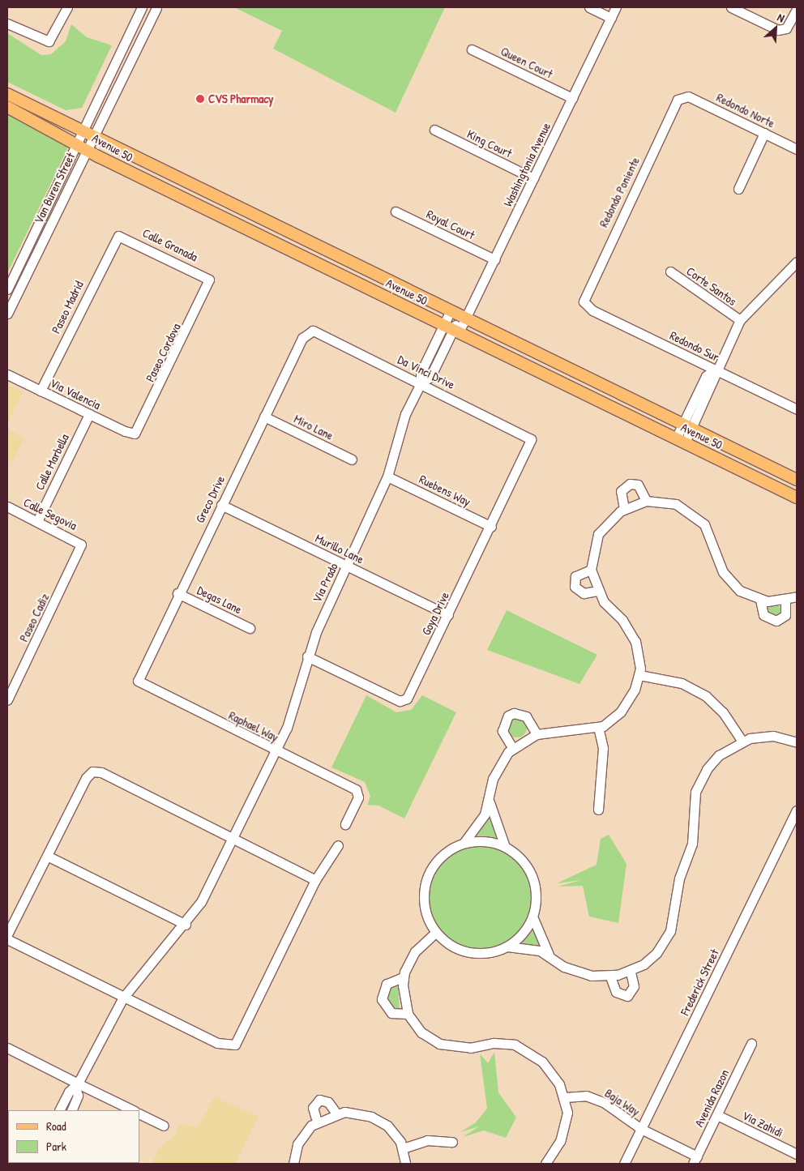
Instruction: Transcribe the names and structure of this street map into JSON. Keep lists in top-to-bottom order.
{
  "streets": {
    "main road": ["Avenue 50"],
    "street": [
      "Queen Court",
      "Redondo Norte",
      "King Court",
      "Washingtonia Avenue",
      "Van Buren Street",
      "Redondo Poniente",
      "Royal Court",
      "Calle Granada",
      "Corte Santos",
      "Paseo Madrid",
      "Redondo Sur",
      "Paseo Cordova",
      "Da Vinci Drive",
      "Via Valencia",
      "Miro Lane",
      "Calle Marbella",
      "Ruebens Way",
      "Greco Drive",
      "Calle Segovia",
      "Murillo Lane",
      "Via Prado",
      "Degas Lane",
      "Goya Drive",
      "Paseo Cadiz",
      "Raphael Way",
      "Frederick Street",
      "Avenida Razon",
      "Baja Way",
      "Via Zahidi"
    ]
  },
  "crossings": [
    ["Queen Court", "Washingtonia Avenue"],
    ["Redondo Norte", "Redondo Poniente"],
    ["King Court", "Washingtonia Avenue"],
    ["Avenue 50", "Washingtonia Avenue"],
    ["Avenue 50", "Van Buren Street"],
    ["Avenue 50", "Via Prado"],
    ["Washingtonia Avenue", "Royal Court"],
    ["Washingtonia Avenue", "Via Prado"],
    ["Redondo Poniente", "Redondo Sur"],
    ["Calle Granada", "Paseo Madrid"],
    ["Calle Granada", "Paseo Cordova"],
    ["Paseo Madrid", "Via Valencia"],
    ["Paseo Cordova", "Via Valencia"],
    ["Da Vinci Drive", "Greco Drive"],
    ["Da Vinci Drive", "Via Prado"],
    ["Da Vinci Drive", "Goya Drive"],
    ["Via Valencia", "Calle Marbella"],
    ["Miro Lane", "Greco Drive"],
    ["Calle Marbella", "Calle Segovia"],
    ["Ruebens Way", "Via Prado"],
    ["Ruebens Way", "Goya Drive"],
    ["Greco Drive", "Murillo Lane"],
    ["Greco Drive", "Degas Lane"],
    ["Greco Drive", "Raphael Way"],
    ["Calle Segovia", "Paseo Cadiz"],
    ["Murillo Lane", "Via Prado"],
    ["Murillo Lane", "Goya Drive"],
    ["Via Prado", "Goya Drive"],
    ["Via Prado", "Raphael Way"],
    ["Frederick Street", "Baja Way"],
    ["Avenida Razon", "Baja Way"],
    ["Avenida Razon", "Via Zahidi"]
  ],
  "places": ["CVS Pharmacy"],
  "legend": ["Road", "Park"],
  "north": "top right"
}
